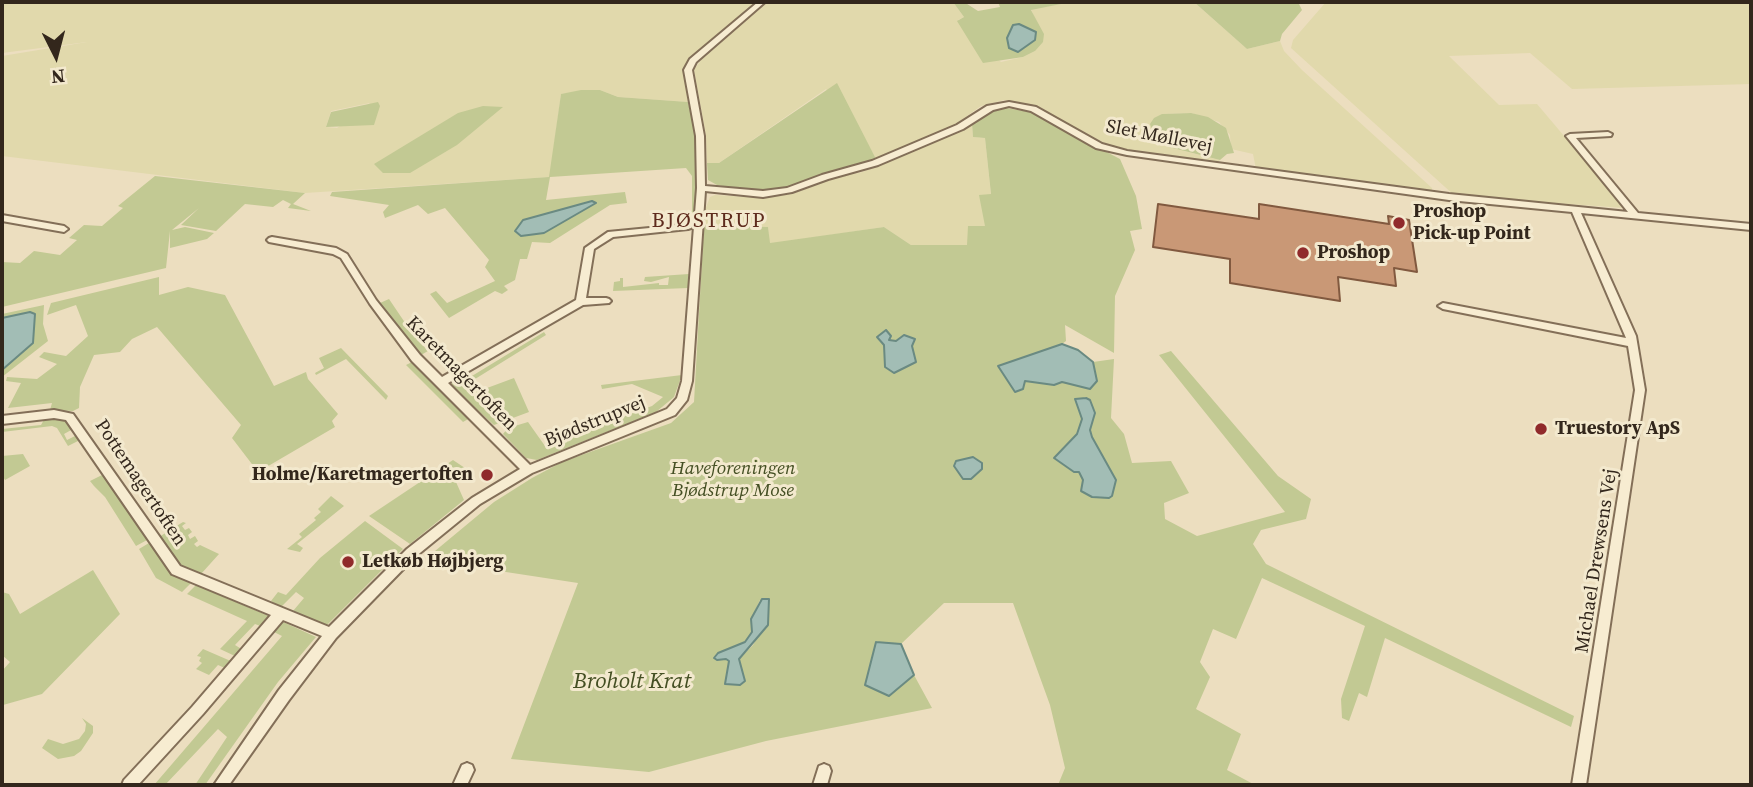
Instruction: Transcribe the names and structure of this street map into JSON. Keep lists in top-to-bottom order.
{
  "streets": {
    "street": [
      "Slet Møllevej",
      "Karetmagertoften",
      "Bjødstrupvej",
      "Pottemagertoften",
      "Michael Drewsens Vej"
    ]
  },
  "crossings": [
    ["Slet Møllevej", "Bjødstrupvej"],
    ["Slet Møllevej", "Michael Drewsens Vej"],
    ["Karetmagertoften", "Bjødstrupvej"],
    ["Bjødstrupvej", "Pottemagertoften"]
  ],
  "districts": ["BJØSTRUP"],
  "parks": ["Haveforeningen Bjødstrup Mose", "Broholt Krat"],
  "places": [
    "Proshop Pick-up Point",
    "Proshop",
    "Truestory ApS",
    "Holme/Karetmagertoften",
    "Letkøb Højbjerg"
  ],
  "north": "bottom"
}
